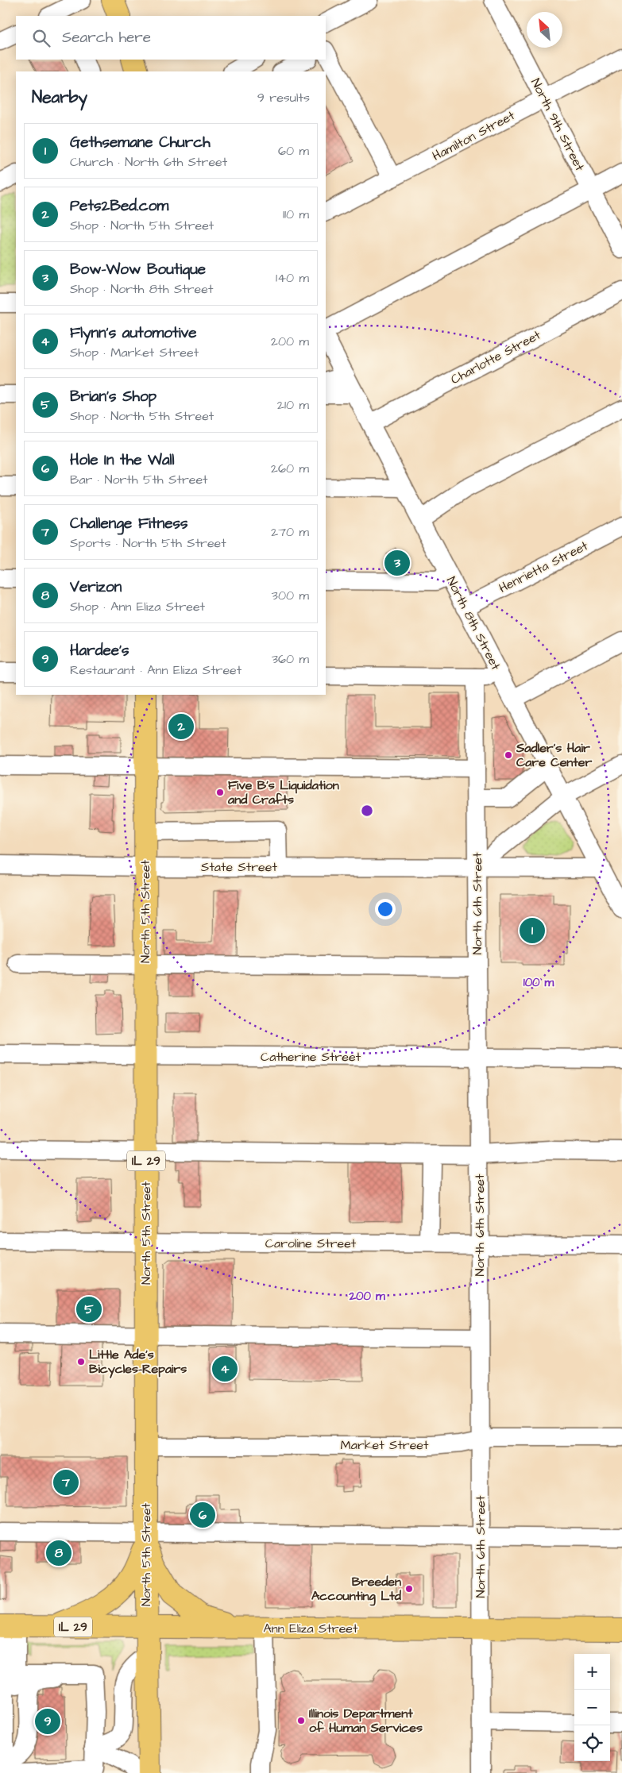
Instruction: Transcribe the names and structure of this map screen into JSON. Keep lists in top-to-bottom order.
{
  "streets": {
    "main road": ["North 5th Street", "IL 29", "Ann Eliza Street"],
    "street": [
      "North 9th Street",
      "Hamilton Street",
      "Charlotte Street",
      "Henrietta Street",
      "North 8th Street",
      "State Street",
      "North 6th Street",
      "Catherine Street",
      "Caroline Street",
      "Market Street"
    ]
  },
  "crossings": [
    ["North 9th Street", "Hamilton Street"],
    ["Charlotte Street", "North 8th Street"],
    ["Henrietta Street", "North 8th Street"],
    ["North 8th Street", "State Street"],
    ["State Street", "North 6th Street"],
    ["State Street", "North 5th Street"],
    ["North 6th Street", "Catherine Street"],
    ["North 6th Street", "Caroline Street"],
    ["North 6th Street", "Market Street"],
    ["North 6th Street", "Ann Eliza Street"],
    ["North 5th Street", "Catherine Street"],
    ["North 5th Street", "Caroline Street"],
    ["North 5th Street", "Market Street"],
    ["North 5th Street", "Ann Eliza Street"]
  ],
  "places": [
    "Sadler's Hair Care Center",
    "Five B's Liquidation and Crafts",
    "Little Ade's Bicycles-Repairs",
    "Breeden Accounting Ltd",
    "Illinois Department of Human Services"
  ],
  "north": "top left",
  "page": {
    "search": "Search here",
    "heading": ["Nearby", "9 results"],
    "list": [
      {
        "mark": "1",
        "name": "Gethsemane Church",
        "note": "Church · North 6th Street",
        "value": "60 m"
      },
      {
        "mark": "2",
        "name": "Pets2Bed.com",
        "note": "Shop · North 5th Street",
        "value": "110 m"
      },
      {
        "mark": "3",
        "name": "Bow-Wow Boutique",
        "note": "Shop · North 8th Street",
        "value": "140 m"
      },
      {
        "mark": "4",
        "name": "Flynn's automotive",
        "note": "Shop · Market Street",
        "value": "200 m"
      },
      {
        "mark": "5",
        "name": "Brian’s Shop",
        "note": "Shop · North 5th Street",
        "value": "210 m"
      },
      {
        "mark": "6",
        "name": "Hole In the Wall",
        "note": "Bar · North 5th Street",
        "value": "260 m"
      },
      {
        "mark": "7",
        "name": "Challenge Fitness",
        "note": "Sports · North 5th Street",
        "value": "270 m"
      },
      {
        "mark": "8",
        "name": "Verizon",
        "note": "Shop · Ann Eliza Street",
        "value": "300 m"
      },
      {
        "mark": "9",
        "name": "Hardee's",
        "note": "Restaurant · Ann Eliza Street",
        "value": "360 m"
      }
    ],
    "pins": [
      "3",
      "2",
      "1",
      "5",
      "4",
      "7",
      "6",
      "8",
      "9"
    ],
    "map_buttons": ["+", "−"]
  },
  "rings": ["100 m", "200 m"]
}
